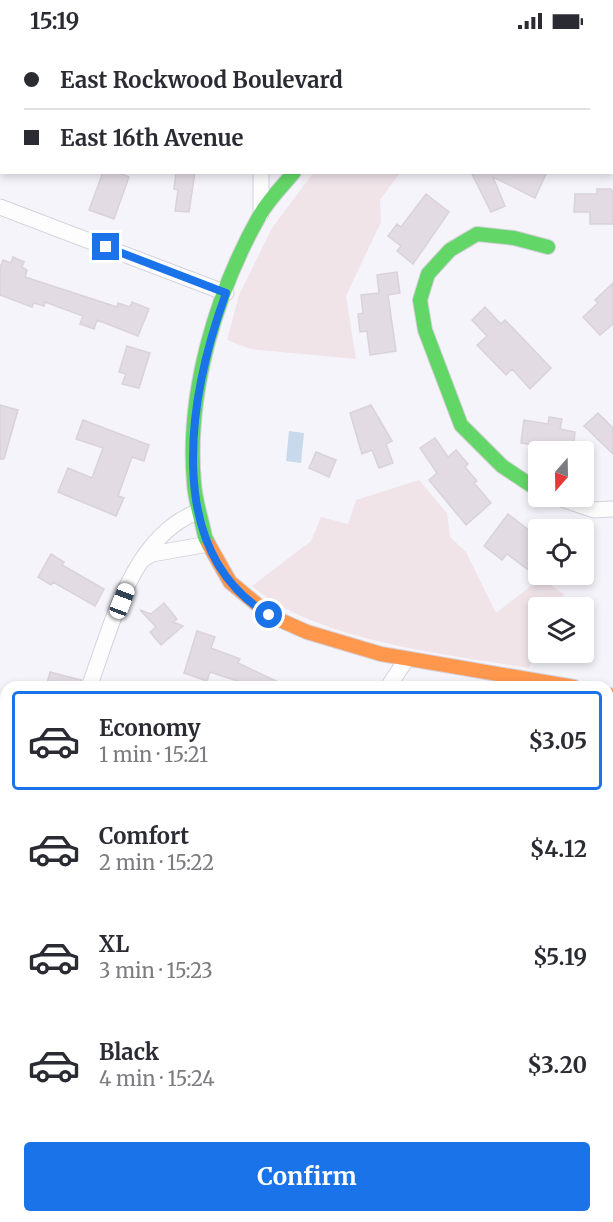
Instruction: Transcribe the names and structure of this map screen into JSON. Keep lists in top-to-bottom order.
{
  "north": "bottom",
  "page": {
    "status": "15:19",
    "banner": ["East Rockwood Boulevard", "East 16th Avenue"],
    "list": [
      {
        "name": "Economy",
        "note": "1 min · 15:21",
        "value": "$3.05"
      },
      {
        "name": "Comfort",
        "note": "2 min · 15:22",
        "value": "$4.12"
      },
      {
        "name": "XL",
        "note": "3 min · 15:23",
        "value": "$5.19"
      },
      {
        "name": "Black",
        "note": "4 min · 15:24",
        "value": "$3.20"
      }
    ],
    "buttons": "Confirm"
  }
}
